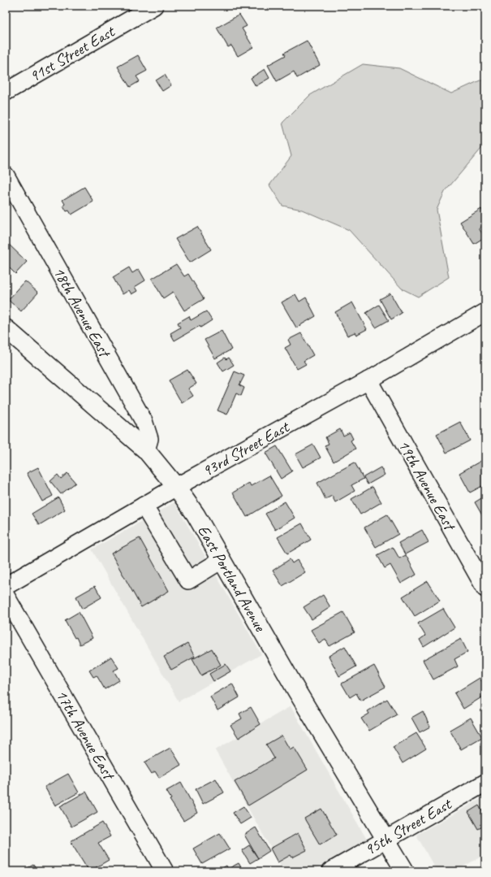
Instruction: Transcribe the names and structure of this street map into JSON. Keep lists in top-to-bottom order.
{
  "streets": {
    "main road": ["East Portland Avenue"],
    "street": [
      "91st Street East",
      "18th Avenue East",
      "93rd Street East",
      "19th Avenue East",
      "17th Avenue East",
      "95th Street East"
    ]
  },
  "crossings": [
    ["18th Avenue East", "East Portland Avenue"],
    ["93rd Street East", "19th Avenue East"],
    ["93rd Street East", "East Portland Avenue"],
    ["East Portland Avenue", "95th Street East"]
  ]
}
